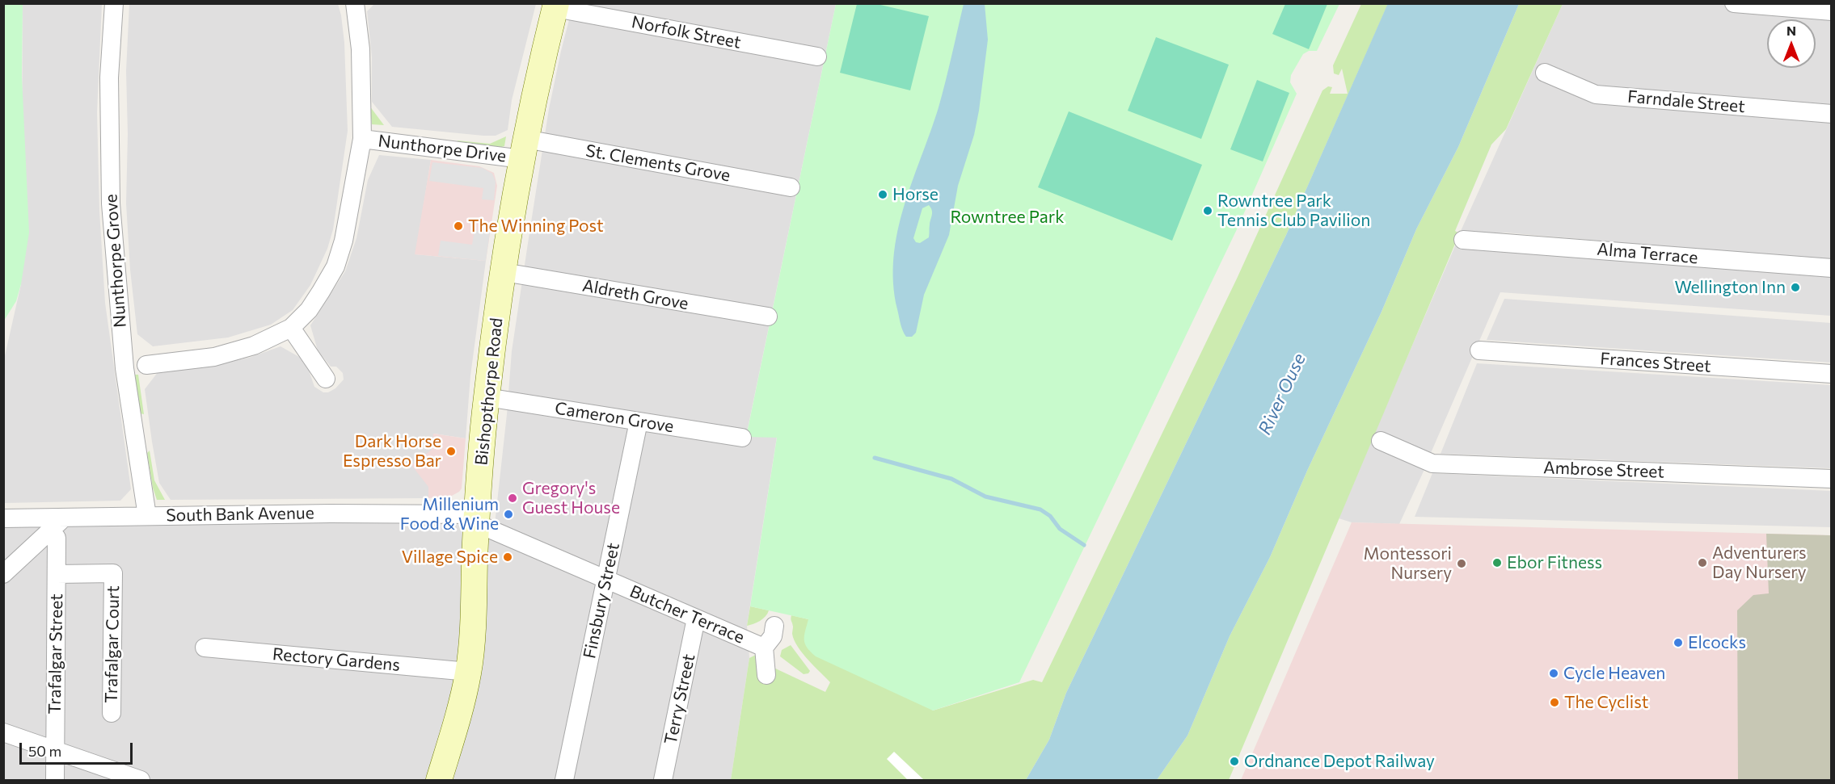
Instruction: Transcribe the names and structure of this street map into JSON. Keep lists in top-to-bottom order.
{
  "streets": {
    "street": [
      "Norfolk Street",
      "Farndale Street",
      "Nunthorpe Drive",
      "St. Clements Grove",
      "Alma Terrace",
      "Nunthorpe Grove",
      "Aldreth Grove",
      "Frances Street",
      "Bishopthorpe Road",
      "Cameron Grove",
      "Ambrose Street",
      "South Bank Avenue",
      "Finsbury Street",
      "Butcher Terrace",
      "Trafalgar Court",
      "Trafalgar Street",
      "Rectory Gardens",
      "Terry Street"
    ]
  },
  "crossings": [
    ["Norfolk Street", "Bishopthorpe Road"],
    ["Nunthorpe Drive", "St. Clements Grove"],
    ["Nunthorpe Drive", "Bishopthorpe Road"],
    ["St. Clements Grove", "Bishopthorpe Road"],
    ["Nunthorpe Grove", "South Bank Avenue"],
    ["Aldreth Grove", "Bishopthorpe Road"],
    ["Bishopthorpe Road", "Cameron Grove"],
    ["Bishopthorpe Road", "South Bank Avenue"],
    ["Bishopthorpe Road", "Butcher Terrace"],
    ["Bishopthorpe Road", "Rectory Gardens"],
    ["Cameron Grove", "Finsbury Street"],
    ["South Bank Avenue", "Butcher Terrace"],
    ["Finsbury Street", "Butcher Terrace"],
    ["Butcher Terrace", "Terry Street"],
    ["Trafalgar Court", "Trafalgar Street"]
  ],
  "water": ["River Ouse"],
  "parks": ["Rowntree Park"],
  "places": [
    "Horse",
    "Rowntree Park Tennis Club Pavilion",
    "The Winning Post",
    "Wellington Inn",
    "Dark Horse Espresso Bar",
    "Gregory's Guest House",
    "Millenium Food & Wine",
    "Village Spice",
    "Ebor Fitness",
    "Adventurers Day Nursery",
    "Montessori Nursery",
    "Elcocks",
    "Cycle Heaven",
    "The Cyclist",
    "Ordnance Depot Railway"
  ],
  "scale_bar": "50 m",
  "north": "top"
}
